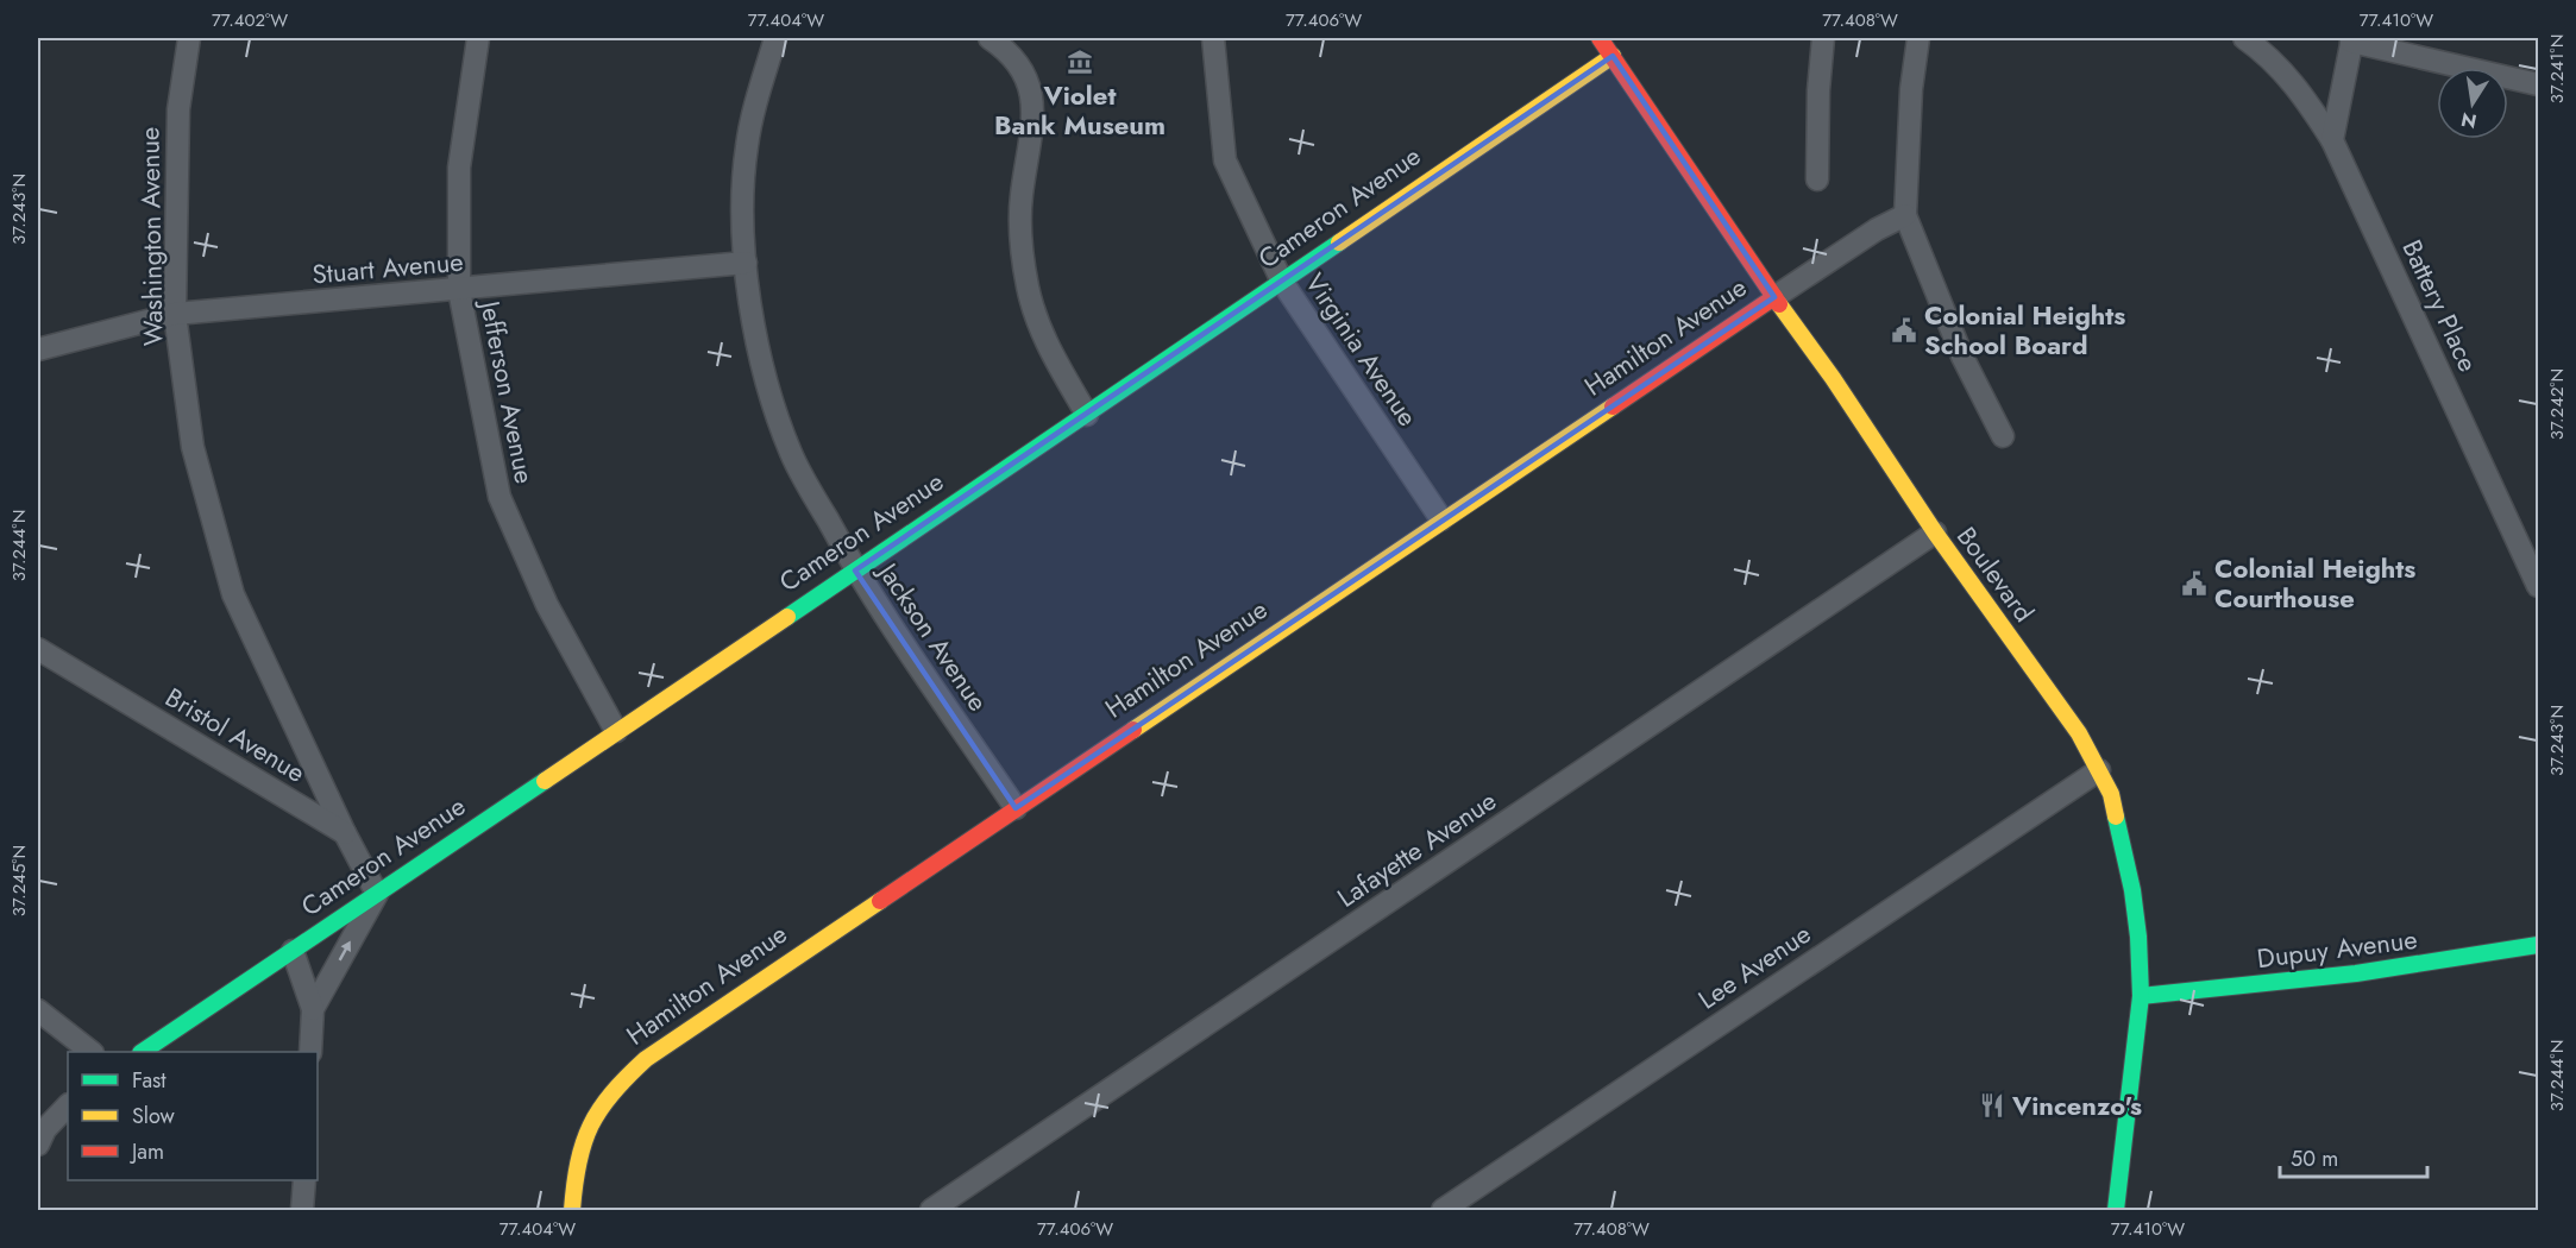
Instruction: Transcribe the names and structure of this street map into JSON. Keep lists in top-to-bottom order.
{
  "streets": {
    "street": [
      "Cameron Avenue",
      "Washington Avenue",
      "Stuart Avenue",
      "Battery Place",
      "Hamilton Avenue",
      "Virginia Avenue",
      "Jefferson Avenue",
      "Boulevard",
      "Jackson Avenue",
      "Bristol Avenue",
      "Lafayette Avenue",
      "Dupuy Avenue",
      "Lee Avenue"
    ]
  },
  "crossings": [
    ["Cameron Avenue", "Virginia Avenue"],
    ["Cameron Avenue", "Jefferson Avenue"],
    ["Cameron Avenue", "Boulevard"],
    ["Cameron Avenue", "Jackson Avenue"],
    ["Washington Avenue", "Stuart Avenue"],
    ["Washington Avenue", "Bristol Avenue"],
    ["Stuart Avenue", "Jefferson Avenue"],
    ["Stuart Avenue", "Jackson Avenue"],
    ["Hamilton Avenue", "Virginia Avenue"],
    ["Hamilton Avenue", "Boulevard"],
    ["Hamilton Avenue", "Jackson Avenue"],
    ["Boulevard", "Lafayette Avenue"],
    ["Boulevard", "Dupuy Avenue"],
    ["Boulevard", "Lee Avenue"]
  ],
  "places": {
    "museum": ["Violet Bank Museum"],
    "public building": ["Colonial Heights School Board", "Colonial Heights Courthouse"],
    "restaurant": ["Vincenzo's"]
  },
  "legend": ["Fast", "Slow", "Jam"],
  "scale_bar": "50 m",
  "north": "bottom",
  "coordinates": [
    "77.402°W",
    "77.404°W",
    "77.406°W",
    "77.408°W",
    "77.410°W",
    "37.241°N",
    "37.243°N",
    "37.242°N",
    "37.244°N",
    "37.245°N"
  ]
}
